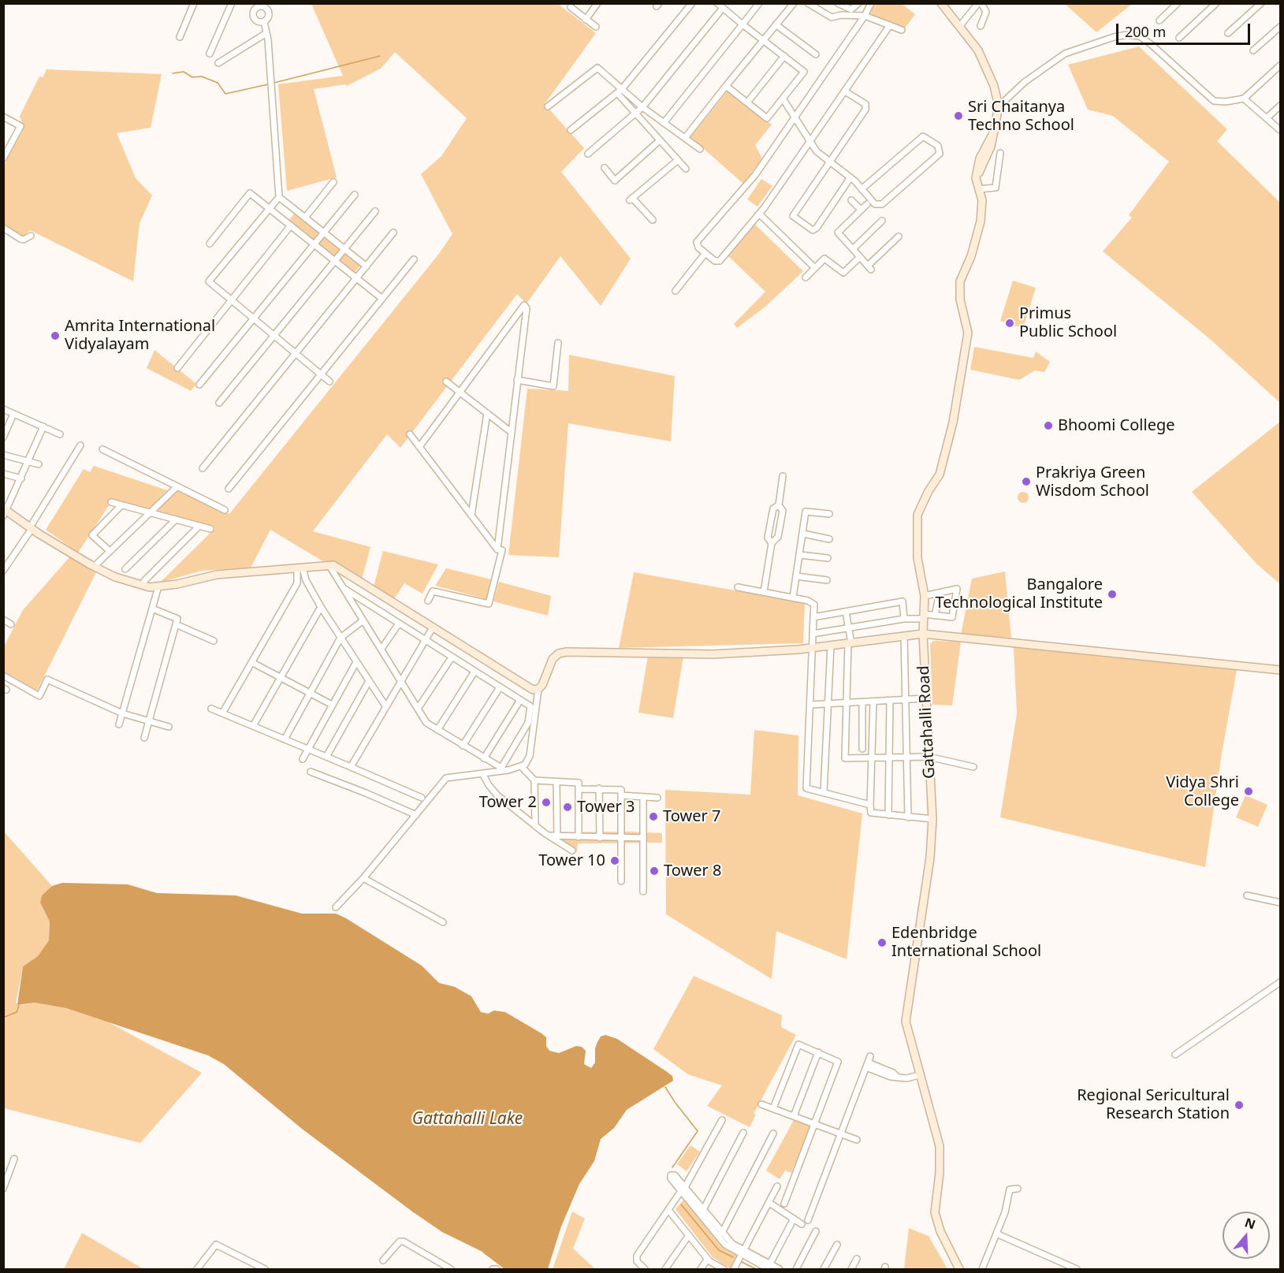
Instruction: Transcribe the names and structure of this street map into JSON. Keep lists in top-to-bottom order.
{
  "streets": {
    "street": ["Gattahalli Road"]
  },
  "water": ["Gattahalli Lake"],
  "places": [
    "Sri Chaitanya Techno School",
    "Primus Public School",
    "Amrita International Vidyalayam",
    "Bhoomi College",
    "Prakriya Green Wisdom School",
    "Bangalore Technological Institute",
    "Vidya Shri College",
    "Tower 2",
    "Tower 3",
    "Tower 7",
    "Tower 10",
    "Tower 8",
    "Edenbridge International School",
    "Regional Sericultural Research Station"
  ],
  "scale_bar": "200 m",
  "north": "top"
}
